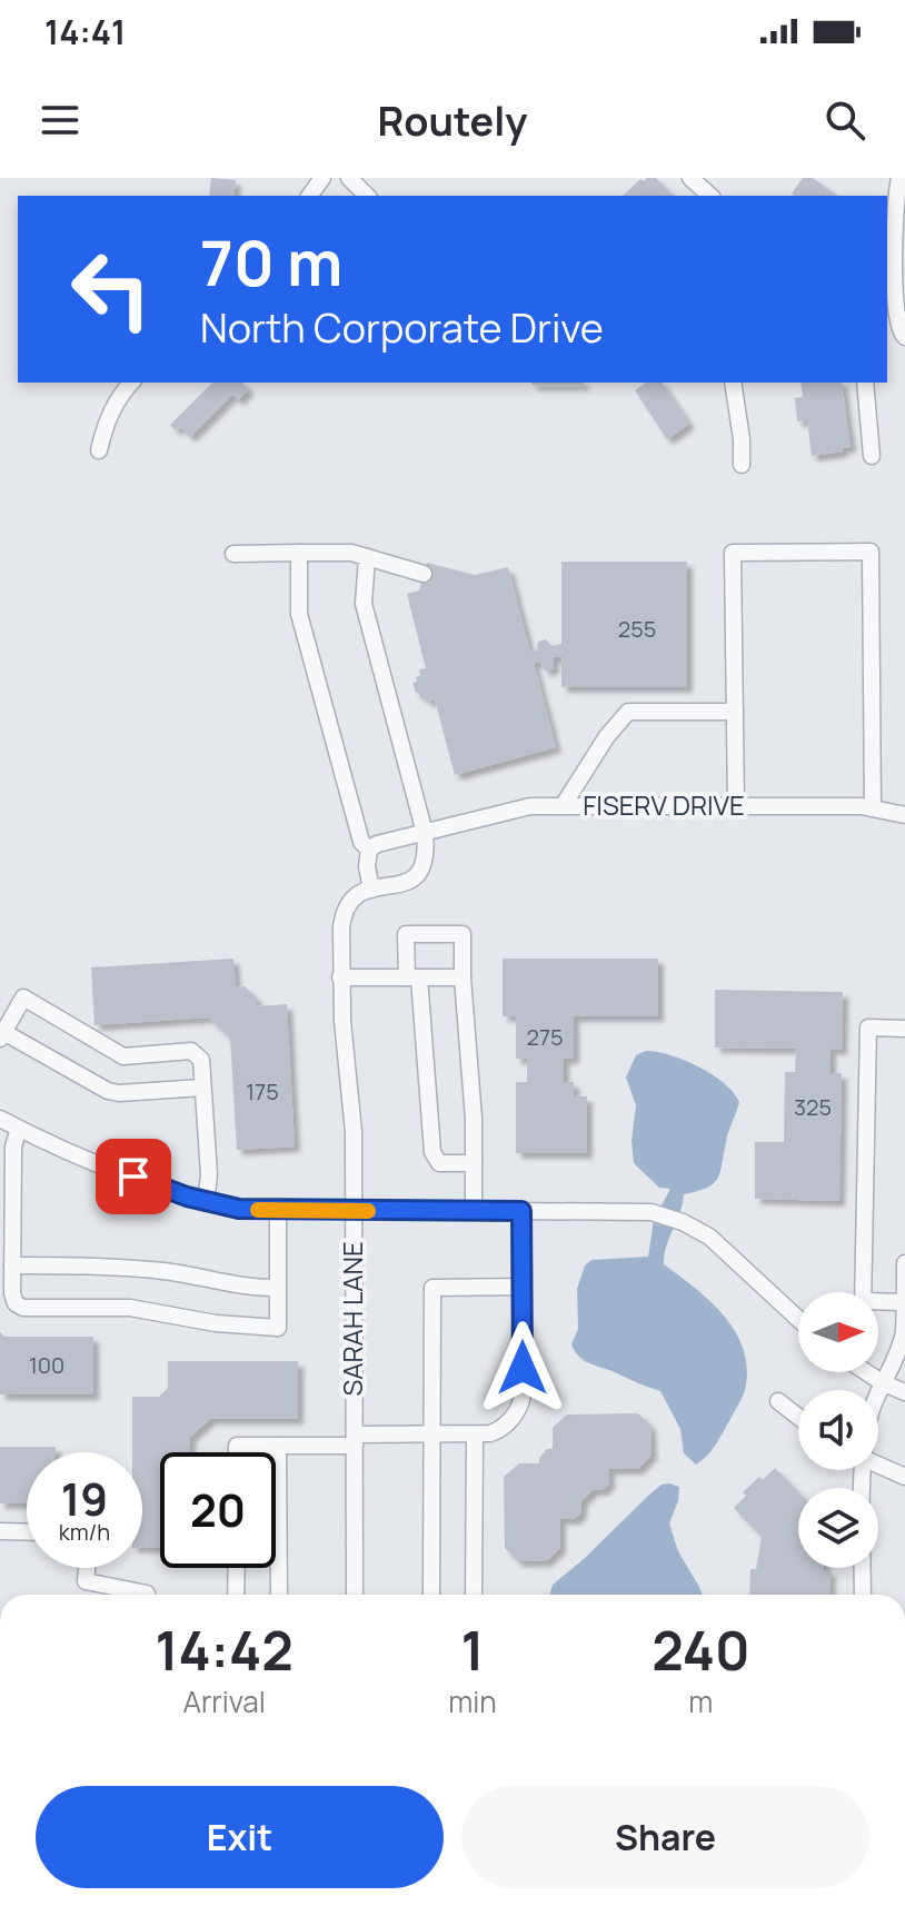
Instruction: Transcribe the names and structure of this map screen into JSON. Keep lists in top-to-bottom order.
{
  "streets": {
    "street": ["FISERV DRIVE", "SARAH LANE"]
  },
  "house_numbers": [
    "255",
    "275",
    "175",
    "325",
    "100"
  ],
  "north": "right",
  "page": {
    "status": "14:41",
    "header": "Routely",
    "turn": ["70 m", "North Corporate Drive"],
    "speed": "19 km/h",
    "limit": "20",
    "eta": [
      "14:42",
      "Arrival",
      "1",
      "min",
      "240",
      "m"
    ],
    "buttons": ["Exit", "Share"]
  }
}
